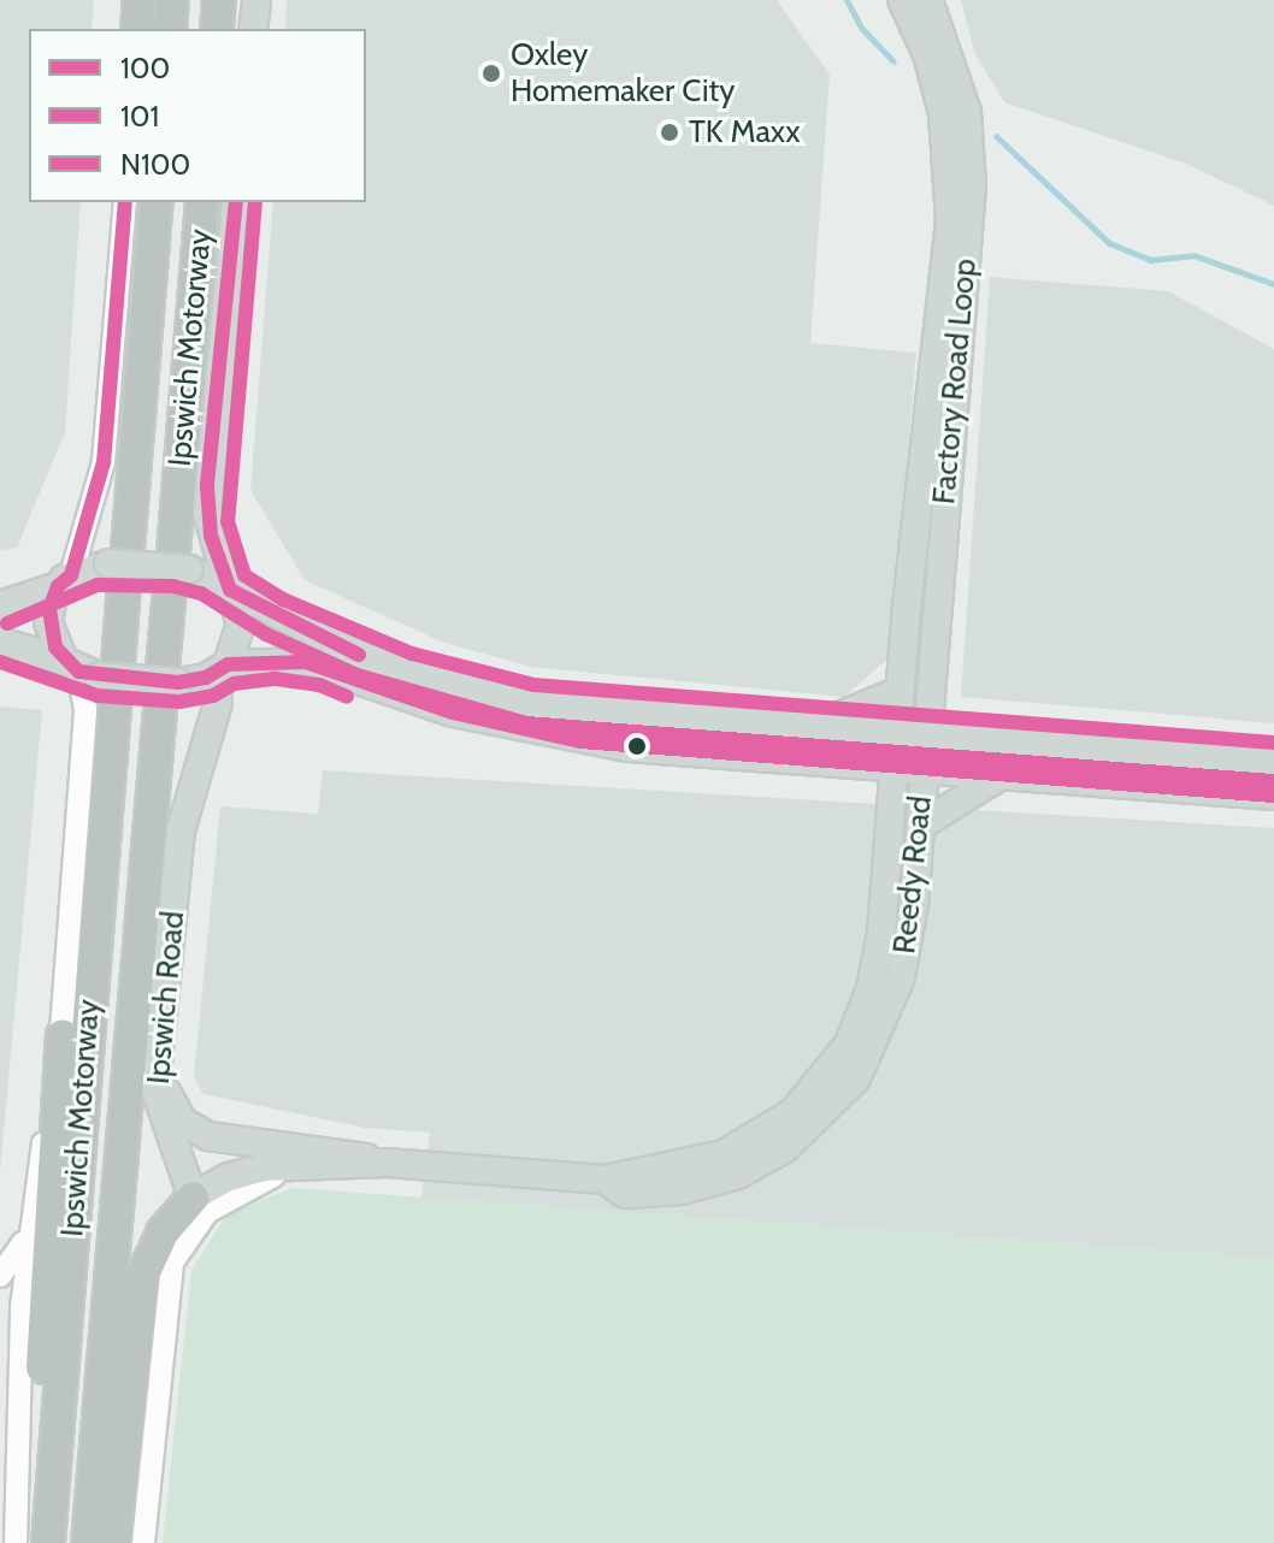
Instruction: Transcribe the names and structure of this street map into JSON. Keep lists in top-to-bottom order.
{
  "streets": {
    "highway": ["Ipswich Motorway"],
    "main road": ["Factory Road Loop", "Reedy Road", "Ipswich Road"]
  },
  "crossings": [
    ["Factory Road Loop", "Reedy Road"],
    ["Reedy Road", "Ipswich Road"]
  ],
  "places": ["Oxley Homemaker City", "TK Maxx"],
  "lines": ["transit line 100", "transit line N100", "transit line 101"],
  "legend": ["100", "101", "N100"]
}
